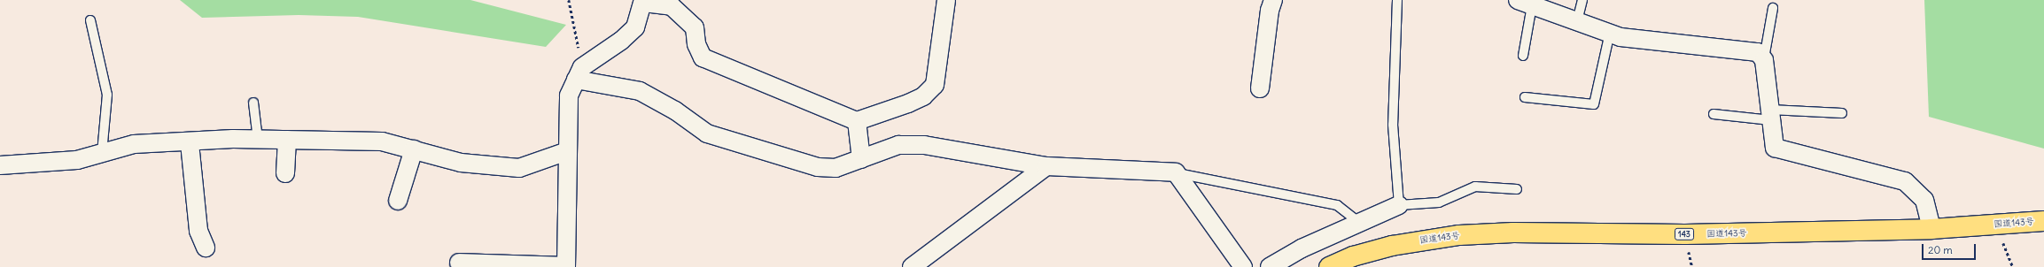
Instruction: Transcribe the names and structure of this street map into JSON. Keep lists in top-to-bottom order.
{
  "streets": {
    "highway": ["国道143号", "143"]
  },
  "scale_bar": "20 m"
}
